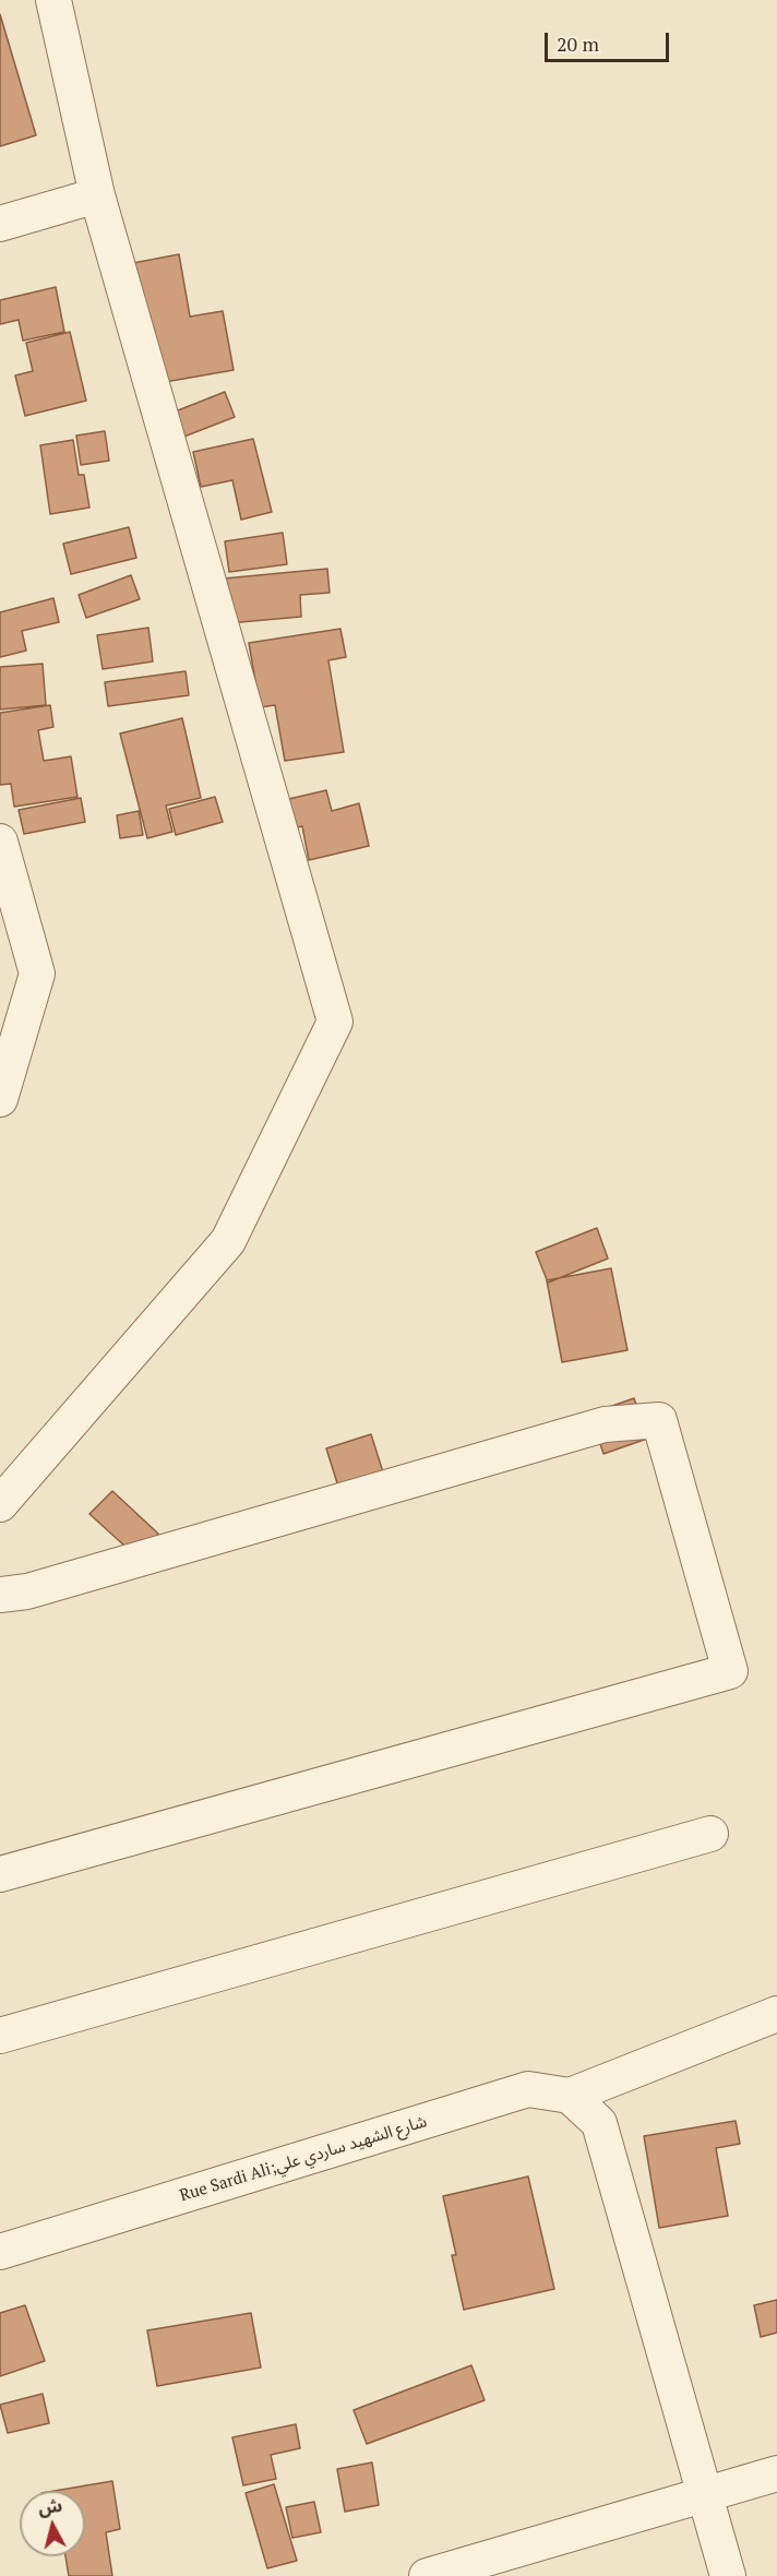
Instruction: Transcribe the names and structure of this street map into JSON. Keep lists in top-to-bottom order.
{
  "streets": {
    "street": ["Rue Sardi Ali;شارع الشهيد ساردي علي"]
  },
  "scale_bar": "20 m",
  "north": "top"
}
